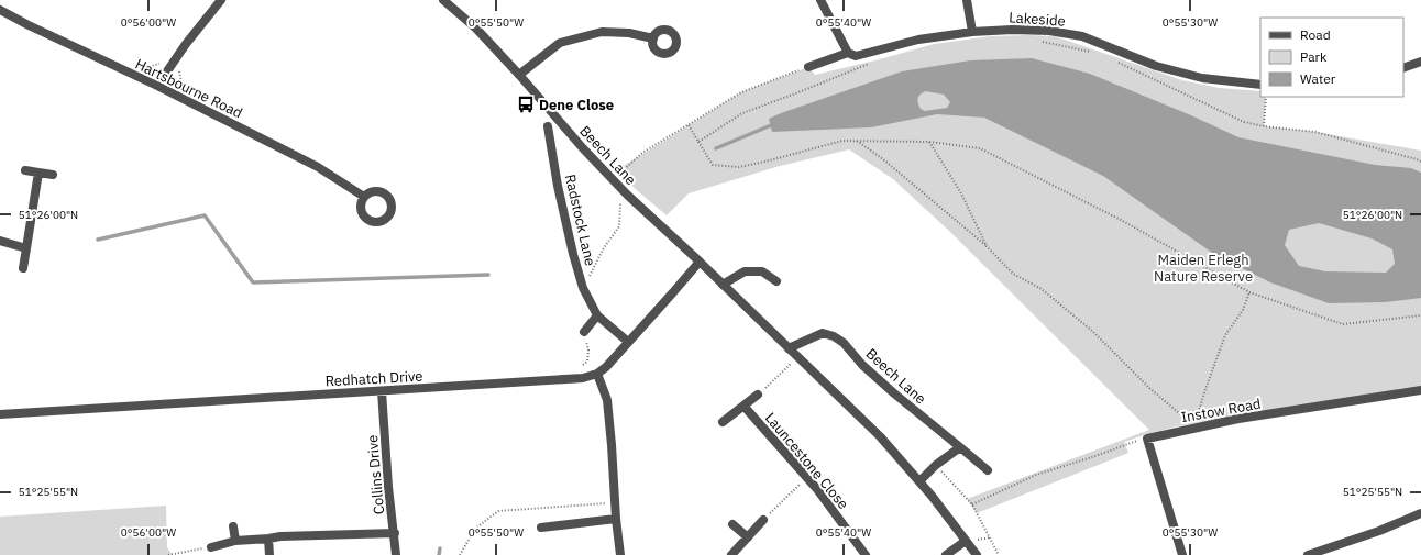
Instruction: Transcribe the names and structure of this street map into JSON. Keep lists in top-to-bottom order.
{
  "streets": {
    "street": [
      "Lakeside",
      "Hartsbourne Road",
      "Beech Lane",
      "Radstock Lane",
      "Redhatch Drive",
      "Instow Road",
      "Launcestone Close",
      "Collins Drive"
    ]
  },
  "crossings": [
    ["Beech Lane", "Redhatch Drive"],
    ["Radstock Lane", "Redhatch Drive"],
    ["Redhatch Drive", "Collins Drive"]
  ],
  "parks": ["Maiden Erlegh Nature Reserve"],
  "places": {
    "bus stop": ["Dene Close"]
  },
  "legend": ["Road", "Park", "Water"],
  "coordinates": [
    "0°56'00\"W",
    "0°55'50\"W",
    "0°55'40\"W",
    "0°55'30\"W",
    "51°26'00\"N",
    "51°25'55\"N"
  ]
}
